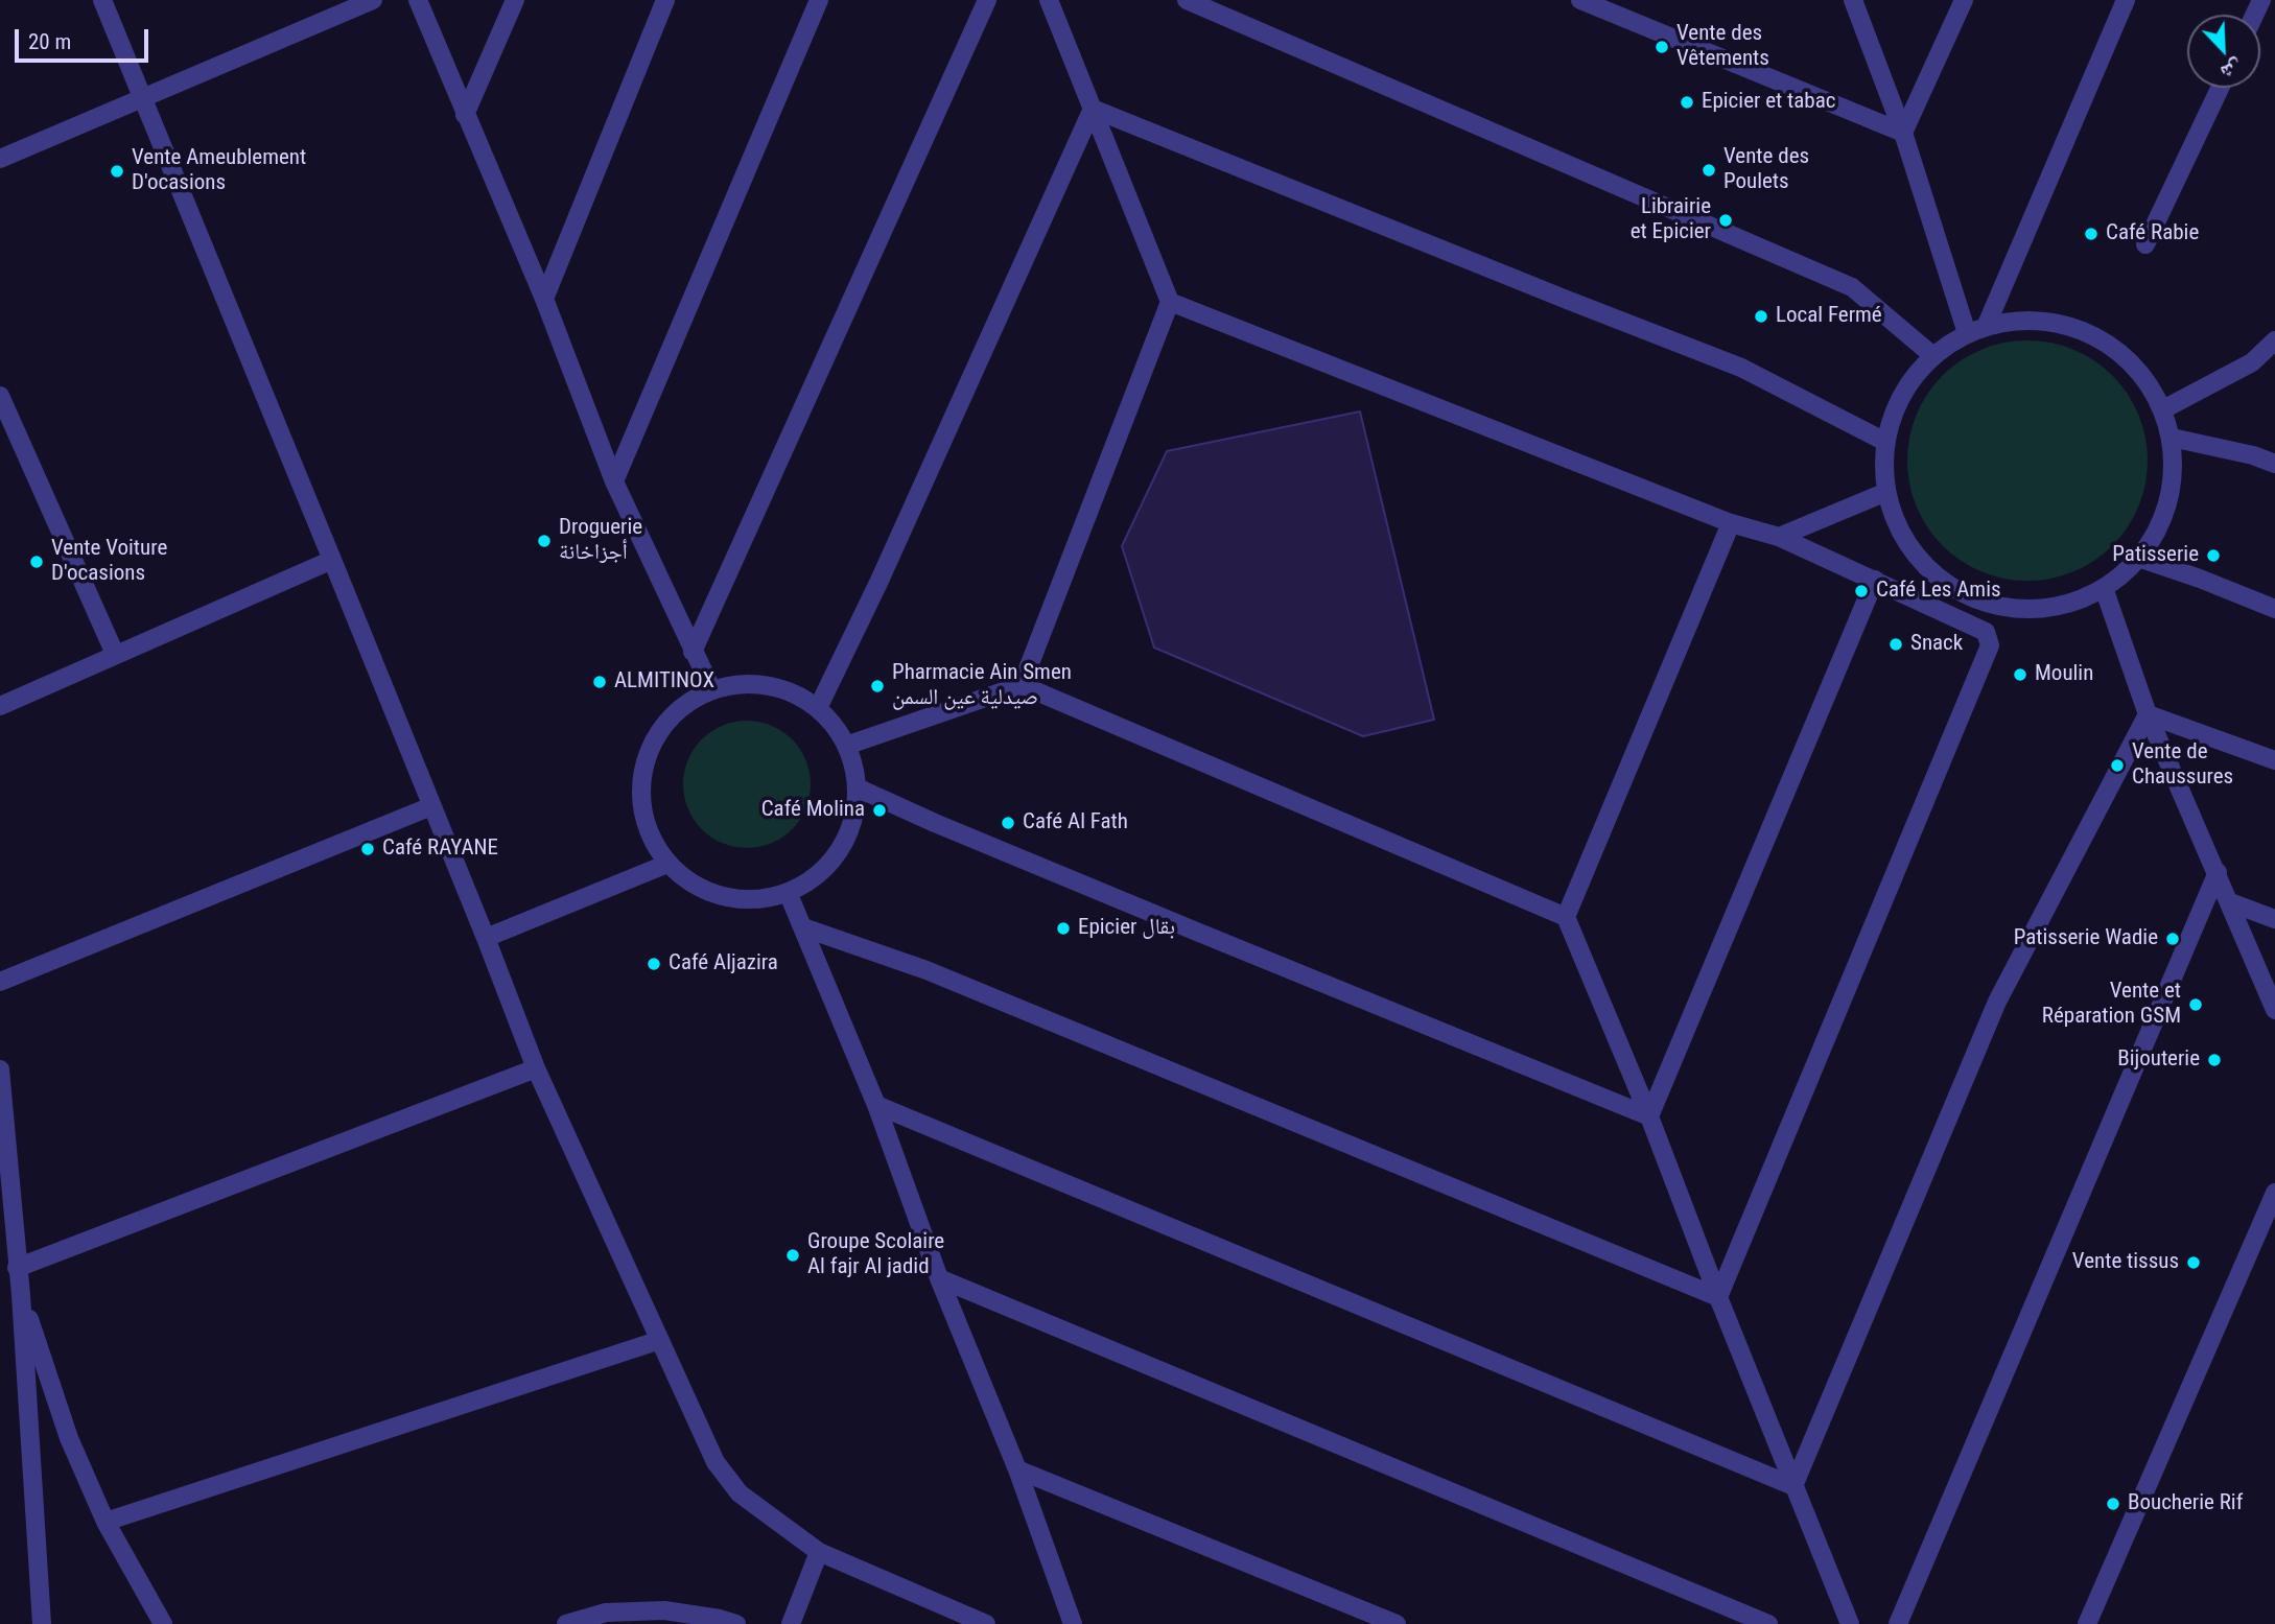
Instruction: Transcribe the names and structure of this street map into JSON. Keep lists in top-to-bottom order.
{
  "places": [
    "Vente des Vêtements",
    "Epicier et tabac",
    "Vente des Poulets",
    "Vente Ameublement D'ocasions",
    "Librairie et Epicier",
    "Café Rabie",
    "Local Fermé",
    "Droguerie أجزاخانة",
    "Patisserie",
    "Vente Voiture D'ocasions",
    "Café Les Amis",
    "Snack",
    "Moulin",
    "ALMITINOX",
    "Pharmacie Ain Smen صيدلية عين السمن",
    "Vente de Chaussures",
    "Café Molina",
    "Café Al Fath",
    "Café RAYANE",
    "Epicier بقال",
    "Patisserie Wadie",
    "Café Aljazira",
    "Vente et Réparation GSM",
    "Bijouterie",
    "Groupe Scolaire Al fajr Al jadid",
    "Vente tissus",
    "Boucherie Rif"
  ],
  "scale_bar": "20 m",
  "north": "bottom right"
}
